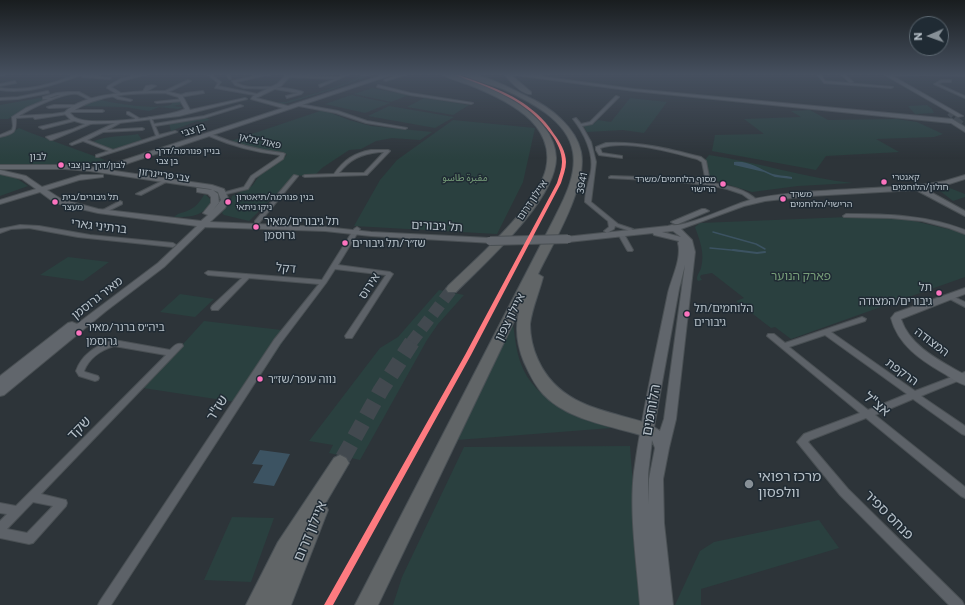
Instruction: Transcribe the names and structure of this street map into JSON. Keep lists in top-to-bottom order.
{
  "streets": {
    "highway": ["איילון דרום", "איילון צפון"],
    "main road": [
      "בן צבי",
      "לבון",
      "צבי פרייגרזון",
      "תל גיבורים",
      "מאיר גרוסמן",
      "המצודה",
      "הלוחמים"
    ],
    "street": [
      "פאול צלאן",
      "3941",
      "ברתיני גארי",
      "דקל",
      "אירוס",
      "הרקפת",
      "אצ\"ל",
      "שז\"ר",
      "שקד",
      "פנחס ספיר"
    ]
  },
  "crossings": [
    ["בן צבי", "פאול צלאן"],
    ["בן צבי", "לבון"],
    ["בן צבי", "צבי פרייגרזון"],
    ["בן צבי", "תל גיבורים"],
    ["פאול צלאן", "צבי פרייגרזון"],
    ["לבון", "צבי פרייגרזון"],
    ["לבון", "תל גיבורים"],
    ["צבי פרייגרזון", "תל גיבורים"],
    ["צבי פרייגרזון", "מאיר גרוסמן"],
    ["3941", "תל גיבורים"],
    ["ברתיני גארי", "מאיר גרוסמן"],
    ["תל גיבורים", "מאיר גרוסמן"],
    ["תל גיבורים", "שז\"ר"],
    ["תל גיבורים", "הלוחמים"],
    ["דקל", "שז\"ר"],
    ["אירוס", "שז\"ר"],
    ["אצ\"ל", "פנחס ספיר"]
  ],
  "parks": ["مقبرة طاسو", "פארק הנוער"],
  "places": [
    "בניין פנורמה/דרך בן צבי",
    "לבון/דרך בן צבי",
    "קאנטרי חולון/הלוחמים",
    "מסוף הלוחמים/משרד הרישוי",
    "משרד הרישוי/הלוחמים",
    "תל גיבורים/בית מעצר",
    "בנין פנורמה/תיאטרון ניקו ניתאי",
    "תל גיבורים/מאיר גרוסמן",
    "שז״ר/תל גיבורים",
    "תל גיבורים/המצודה",
    "הלוחמים/תל גיבורים",
    "ביה״ס ברנר/מאיר גרוסמן",
    "נווה עופר/שז״ר",
    "מרכז רפואי וולפסון"
  ],
  "north": "left"
}
